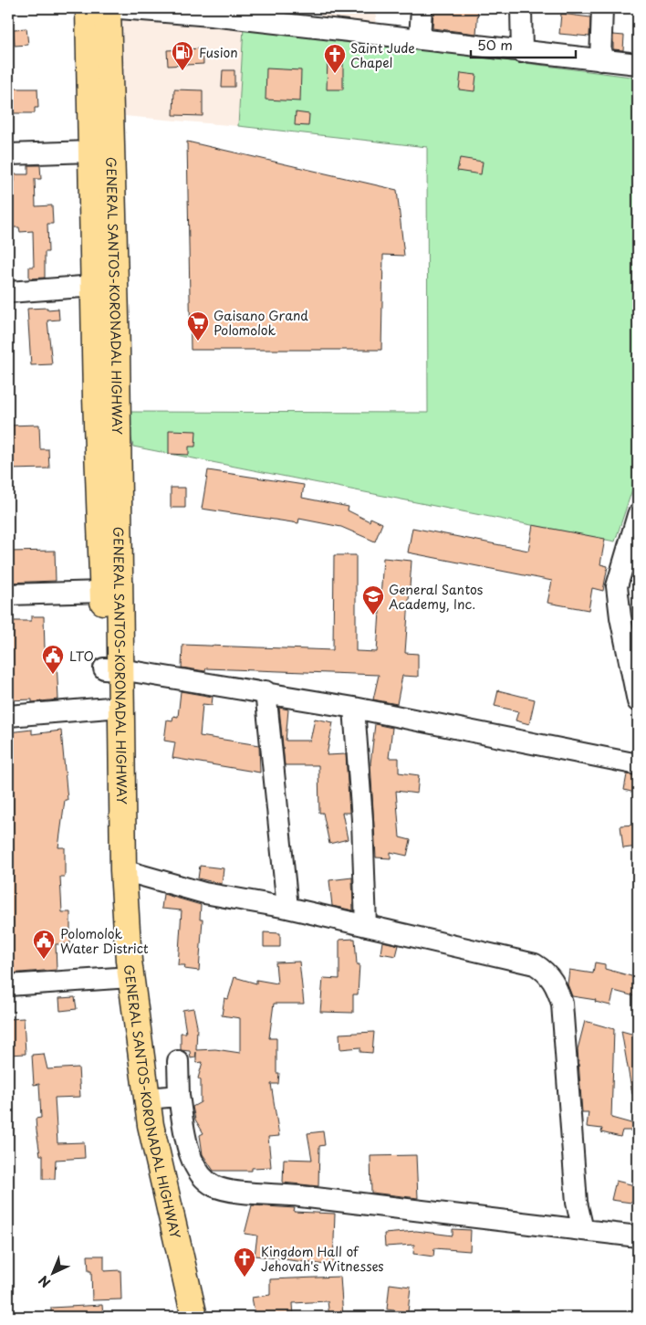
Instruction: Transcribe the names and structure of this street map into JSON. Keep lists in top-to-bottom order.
{
  "streets": {
    "highway": ["GENERAL SANTOS-KORONADAL HIGHWAY"]
  },
  "places": {
    "fuel station": ["Fusion"],
    "church": ["Saint Jude Chapel", "Kingdom Hall of Jehovah's Witnesses"],
    "supermarket": ["Gaisano Grand Polomolok"],
    "school or university": ["General Santos Academy, Inc."],
    "public building": ["LTO", "Polomolok Water District"]
  },
  "scale_bar": "50 m",
  "north": "bottom left"
}
